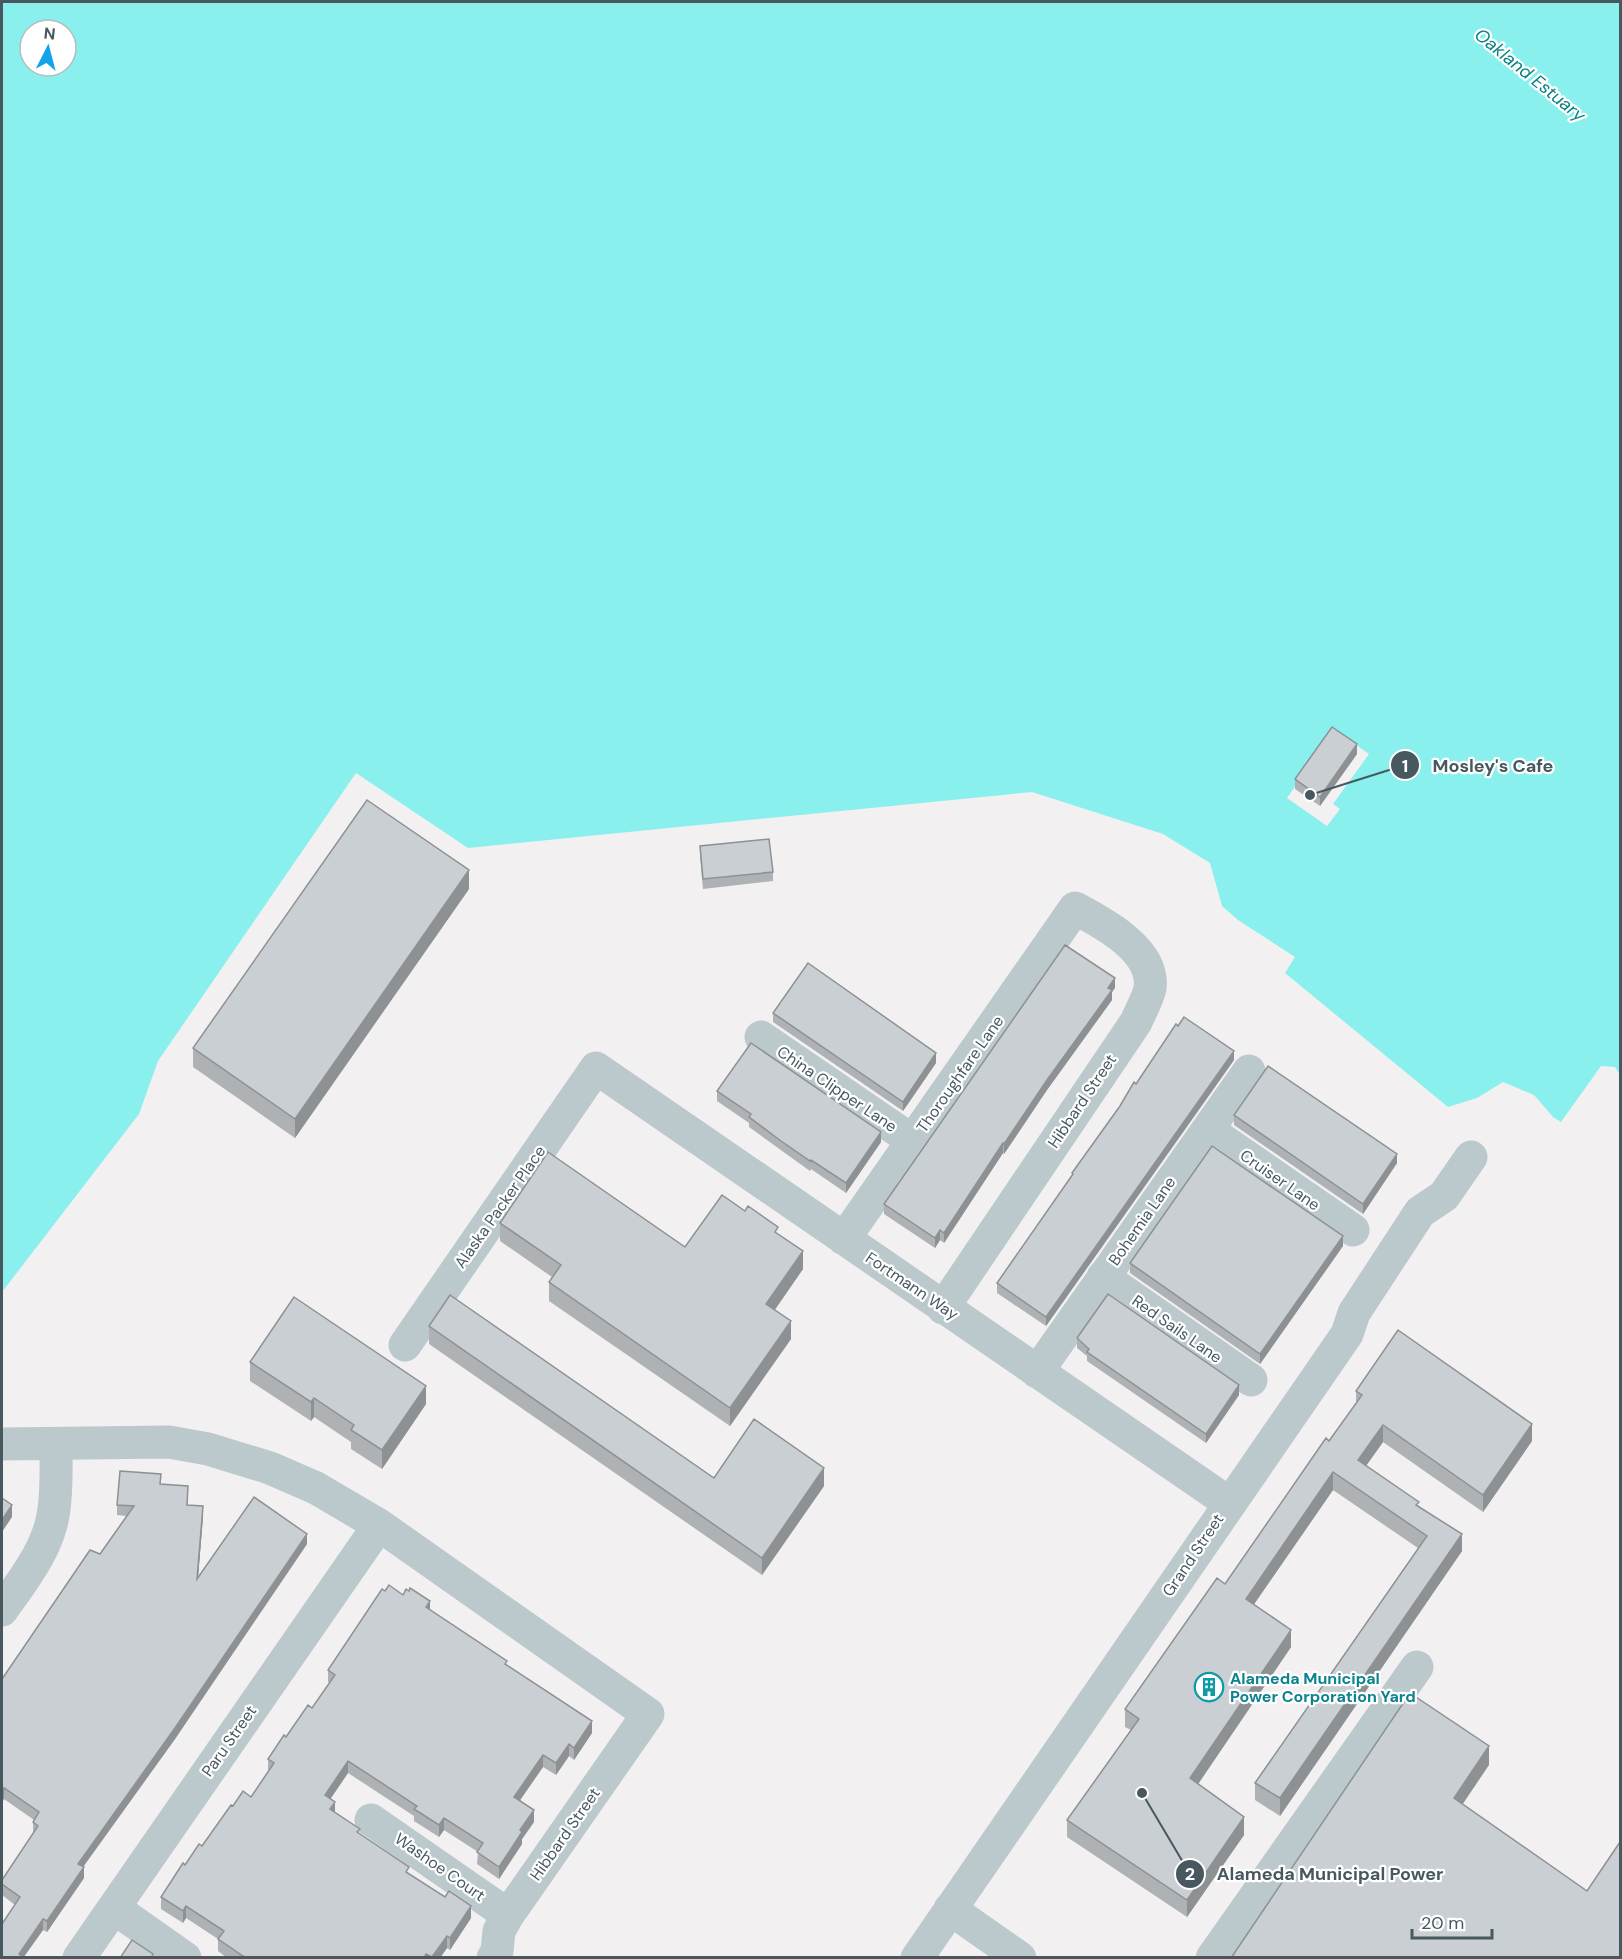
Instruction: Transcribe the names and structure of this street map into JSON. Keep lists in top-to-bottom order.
{
  "streets": {
    "street": [
      "Thoroughfare Lane",
      "China Clipper Lane",
      "Hibbard Street",
      "Cruiser Lane",
      "Alaska Packer Place",
      "Bohemia Lane",
      "Fortmann Way",
      "Red Sails Lane",
      "Grand Street",
      "Paru Street",
      "Washoe Court"
    ]
  },
  "crossings": [
    ["Thoroughfare Lane", "China Clipper Lane"],
    ["Thoroughfare Lane", "Hibbard Street"],
    ["Thoroughfare Lane", "Fortmann Way"],
    ["Hibbard Street", "Fortmann Way"],
    ["Hibbard Street", "Paru Street"],
    ["Hibbard Street", "Washoe Court"],
    ["Cruiser Lane", "Bohemia Lane"],
    ["Alaska Packer Place", "Fortmann Way"],
    ["Bohemia Lane", "Fortmann Way"],
    ["Bohemia Lane", "Red Sails Lane"],
    ["Fortmann Way", "Grand Street"]
  ],
  "water": ["Oakland Estuary"],
  "places": {
    "other": ["Mosley's Cafe", "Alameda Municipal Power"],
    "building": ["Alameda Municipal Power Corporation Yard"]
  },
  "scale_bar": "20 m",
  "north": "top"
}
